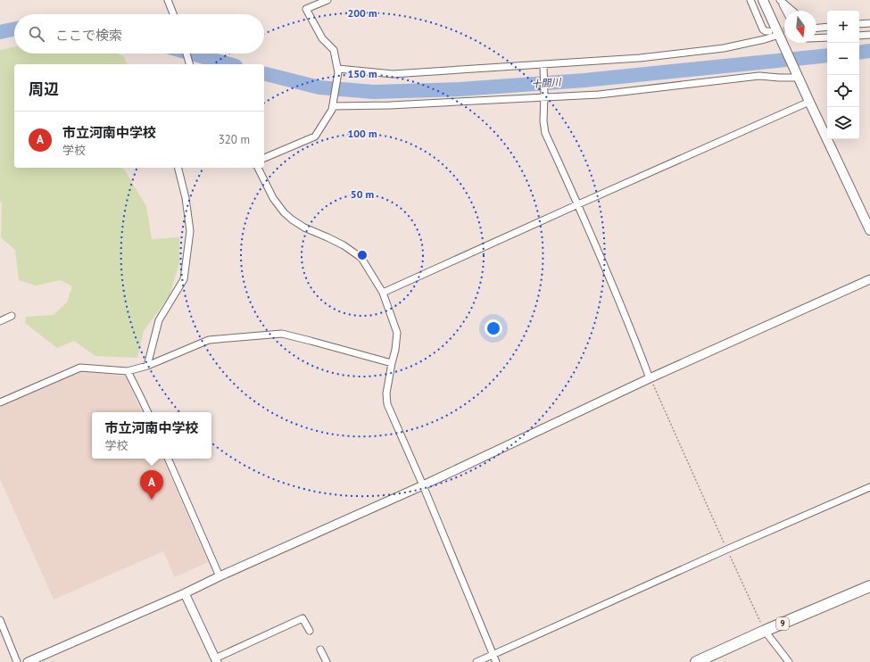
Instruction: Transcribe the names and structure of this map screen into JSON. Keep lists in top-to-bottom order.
{
  "streets": {
    "highway": ["9"]
  },
  "water": ["十間川"],
  "north": "bottom",
  "page": {
    "map_buttons": ["+", "−"],
    "search": "ここで検索",
    "heading": "周辺",
    "list": [
      {
        "mark": "A",
        "name": "市立河南中学校",
        "note": "学校",
        "value": "320 m"
      }
    ],
    "popup": ["市立河南中学校", "学校"],
    "pins": "A"
  },
  "rings": [
    "200 m",
    "150 m",
    "100 m",
    "50 m"
  ]
}
